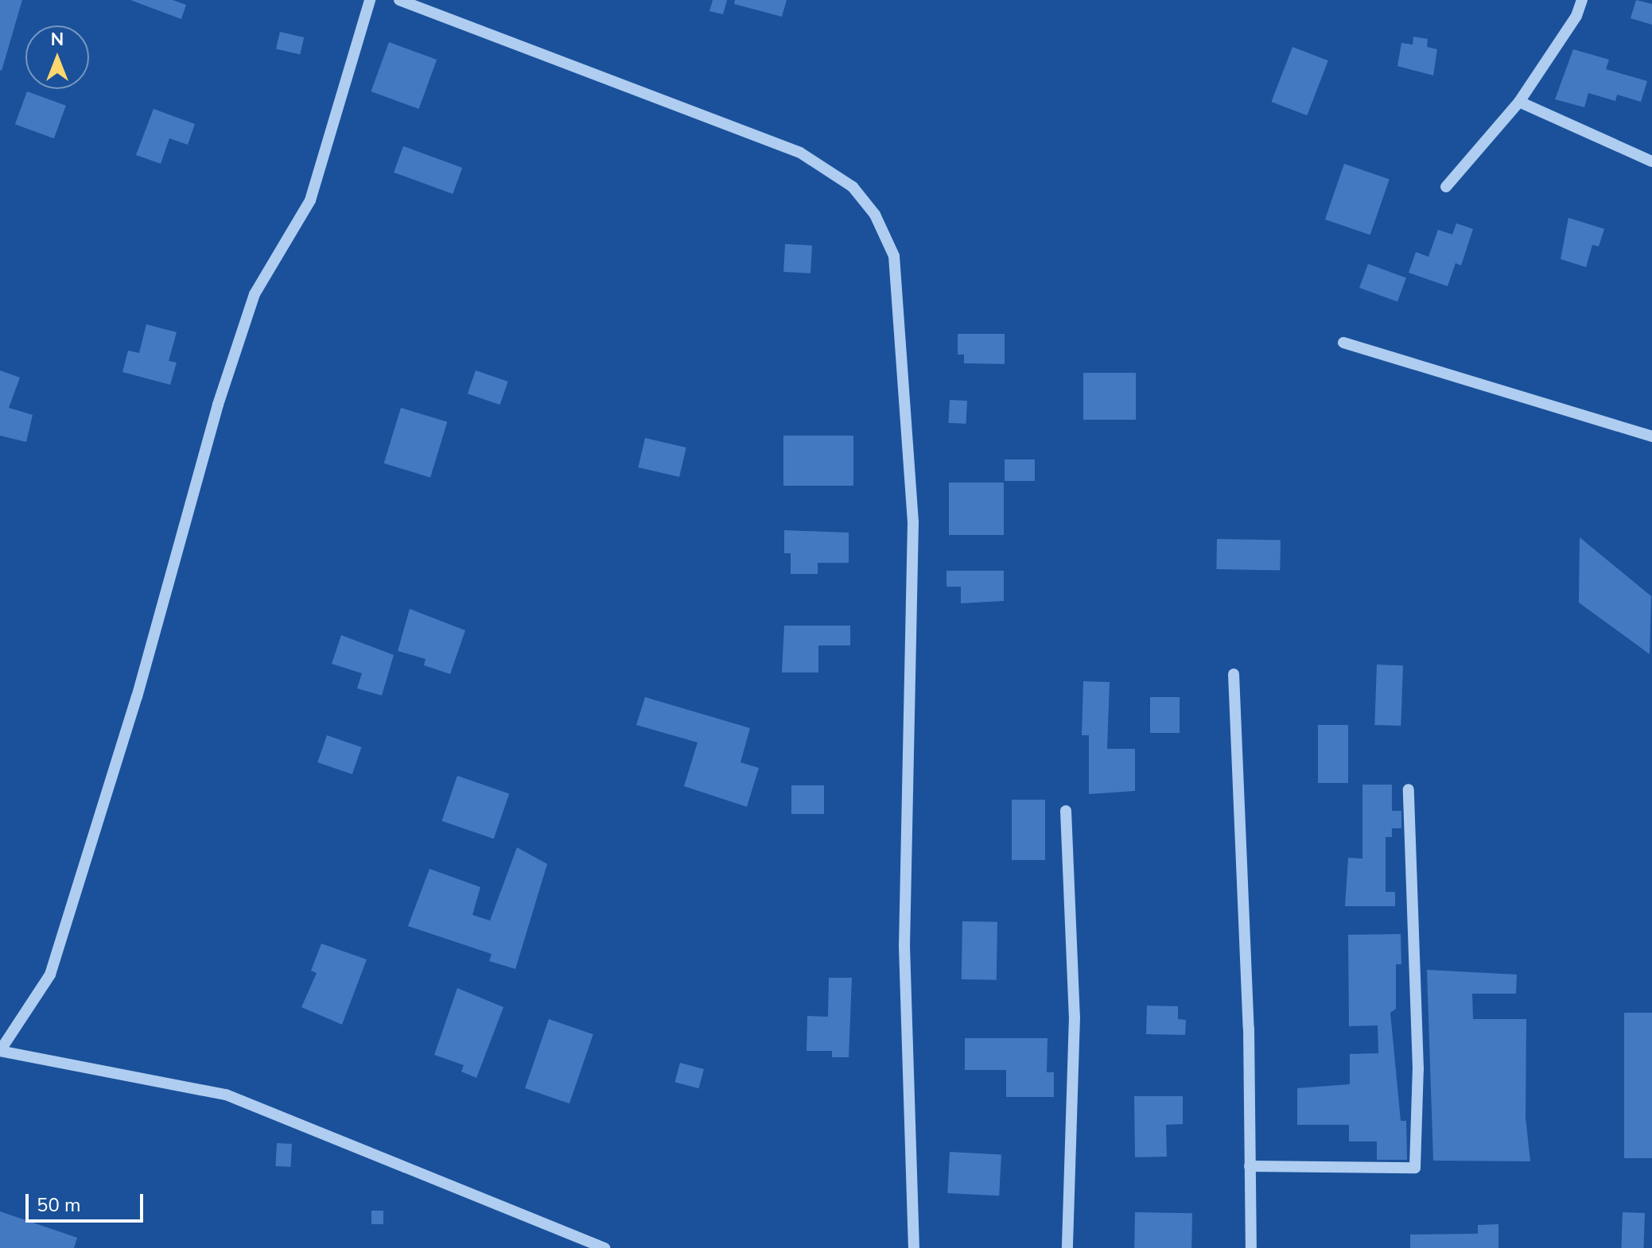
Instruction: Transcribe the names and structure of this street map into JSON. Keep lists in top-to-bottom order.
{
  "scale_bar": "50 m",
  "north": "top"
}
